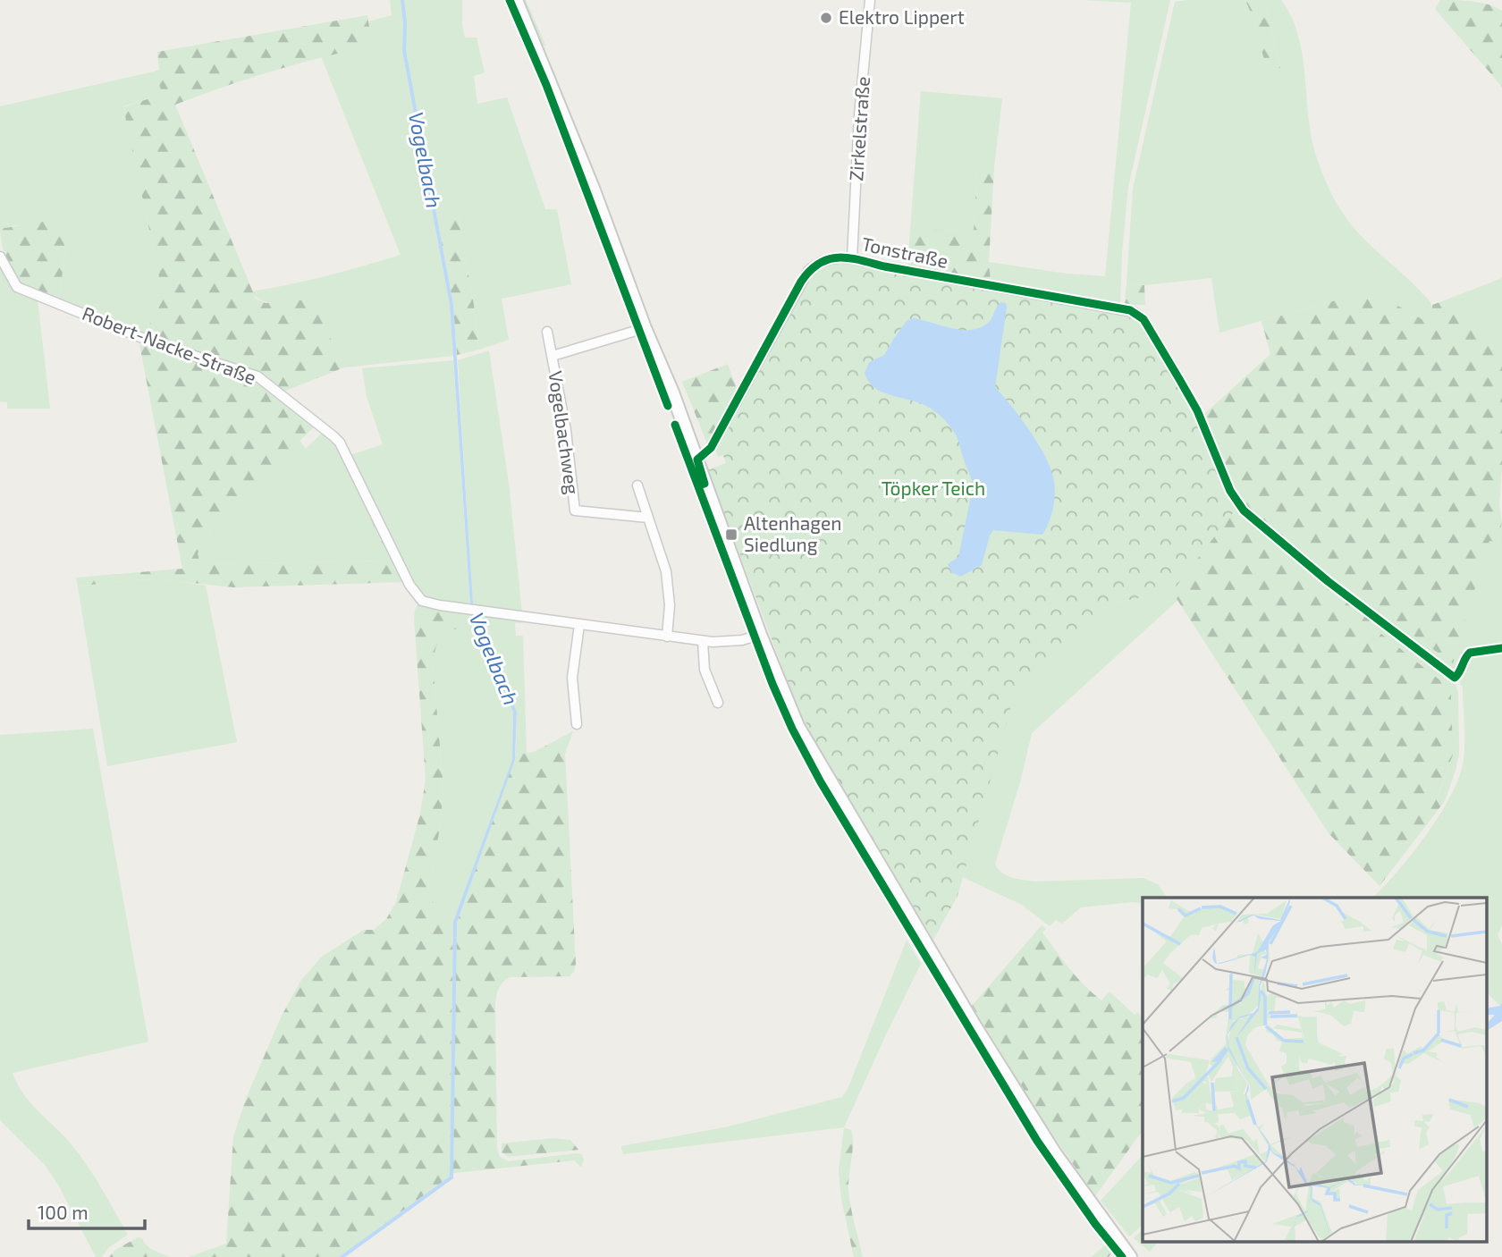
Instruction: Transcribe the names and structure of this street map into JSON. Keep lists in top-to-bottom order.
{
  "streets": {
    "street": [
      "Zirkelstraße",
      "Tonstraße",
      "Robert-Nacke-Straße",
      "Vogelbachweg"
    ]
  },
  "crossings": [
    ["Zirkelstraße", "Tonstraße"]
  ],
  "water": ["Vogelbach"],
  "parks": ["Töpker Teich"],
  "places": {
    "other": ["Elektro Lippert"],
    "transit": ["Altenhagen Siedlung"]
  },
  "scale_bar": "100 m"
}
